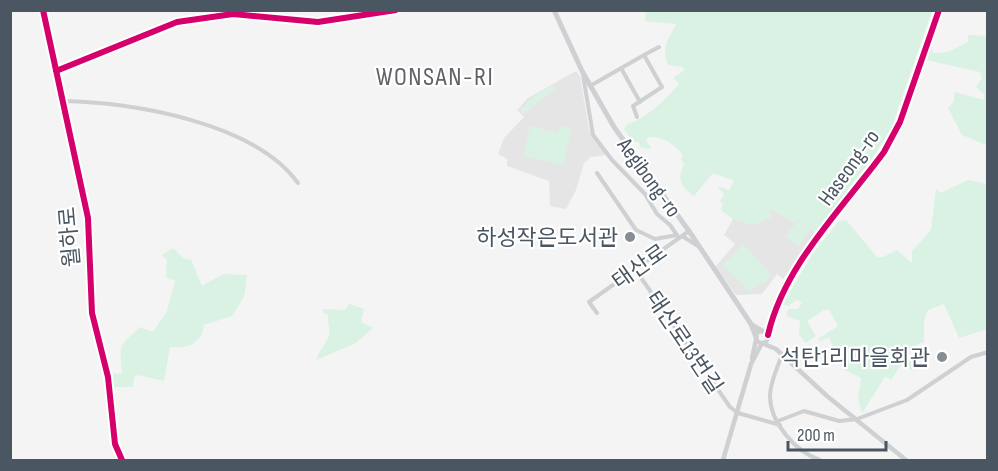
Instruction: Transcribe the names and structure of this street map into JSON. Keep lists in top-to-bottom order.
{
  "streets": {
    "main road": ["Aegibong-ro"],
    "street": [
      "Haseong-ro",
      "월하로",
      "태산로",
      "태산로13번길"
    ]
  },
  "crossings": [
    ["Aegibong-ro", "태산로"],
    ["태산로", "태산로13번길"]
  ],
  "districts": ["WONSAN-RI"],
  "places": ["하성작은도서관", "석탄1리마을회관"],
  "scale_bar": "200 m"
}
